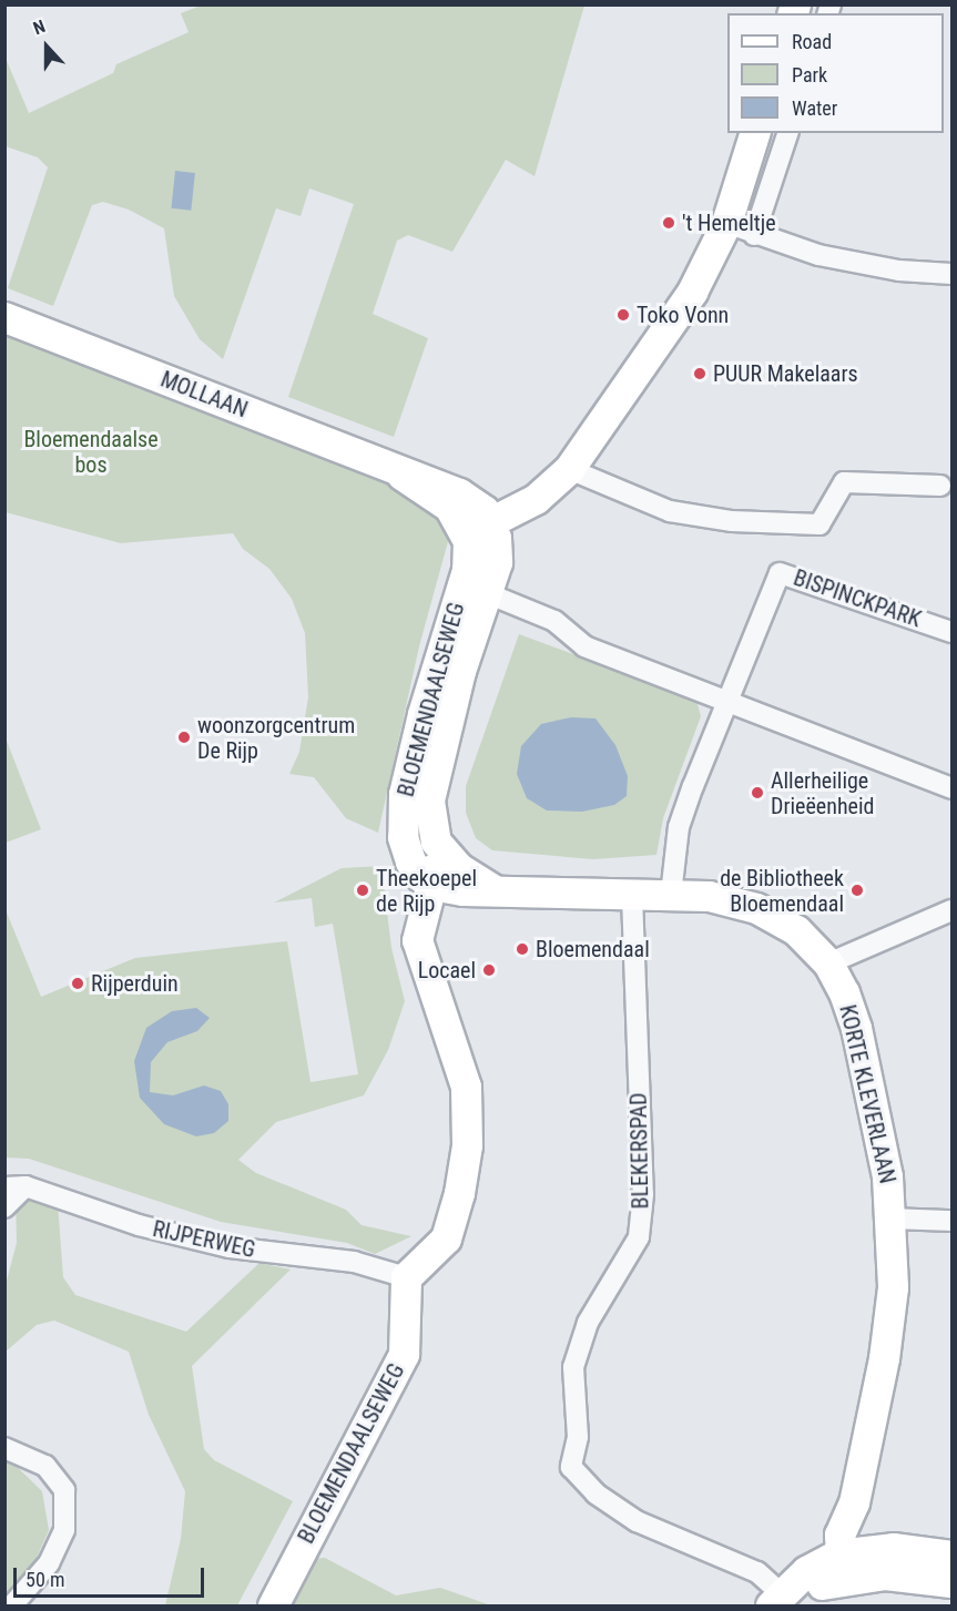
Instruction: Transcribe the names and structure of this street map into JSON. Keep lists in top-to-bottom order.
{
  "streets": {
    "street": [
      "MOLLAAN",
      "BISPINCKPARK",
      "BLOEMENDAALSEWEG",
      "KORTE KLEVERLAAN",
      "BLEKERSPAD",
      "RIJPERWEG"
    ]
  },
  "crossings": [
    ["MOLLAAN", "BLOEMENDAALSEWEG"],
    ["BISPINCKPARK", "KORTE KLEVERLAAN"],
    ["BLOEMENDAALSEWEG", "KORTE KLEVERLAAN"],
    ["BLOEMENDAALSEWEG", "RIJPERWEG"],
    ["KORTE KLEVERLAAN", "BLEKERSPAD"]
  ],
  "parks": ["Bloemendaalse bos"],
  "places": [
    "'t Hemeltje",
    "Toko Vonn",
    "PUUR Makelaars",
    "woonzorgcentrum De Rijp",
    "Allerheilige Drieëenheid",
    "Theekoepel de Rijp",
    "de Bibliotheek Bloemendaal",
    "Bloemendaal",
    "Locael",
    "Rijperduin"
  ],
  "legend": ["Road", "Park", "Water"],
  "scale_bar": "50 m",
  "north": "top"
}
